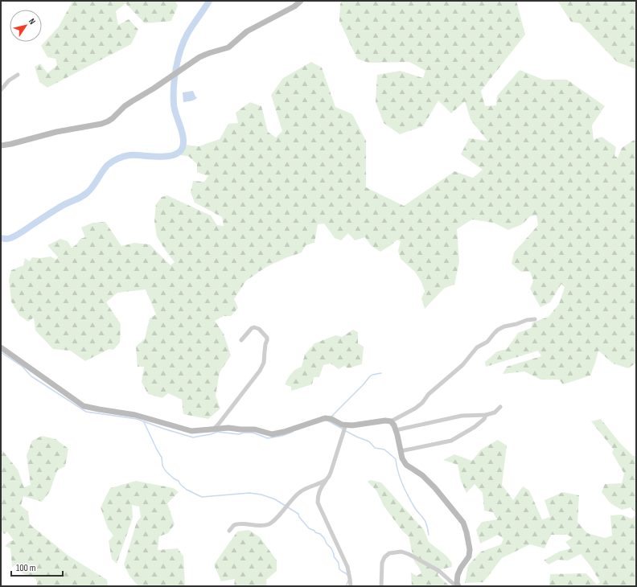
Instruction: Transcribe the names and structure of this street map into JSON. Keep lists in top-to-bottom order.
{
  "scale_bar": "100 m",
  "north": "top right"
}
